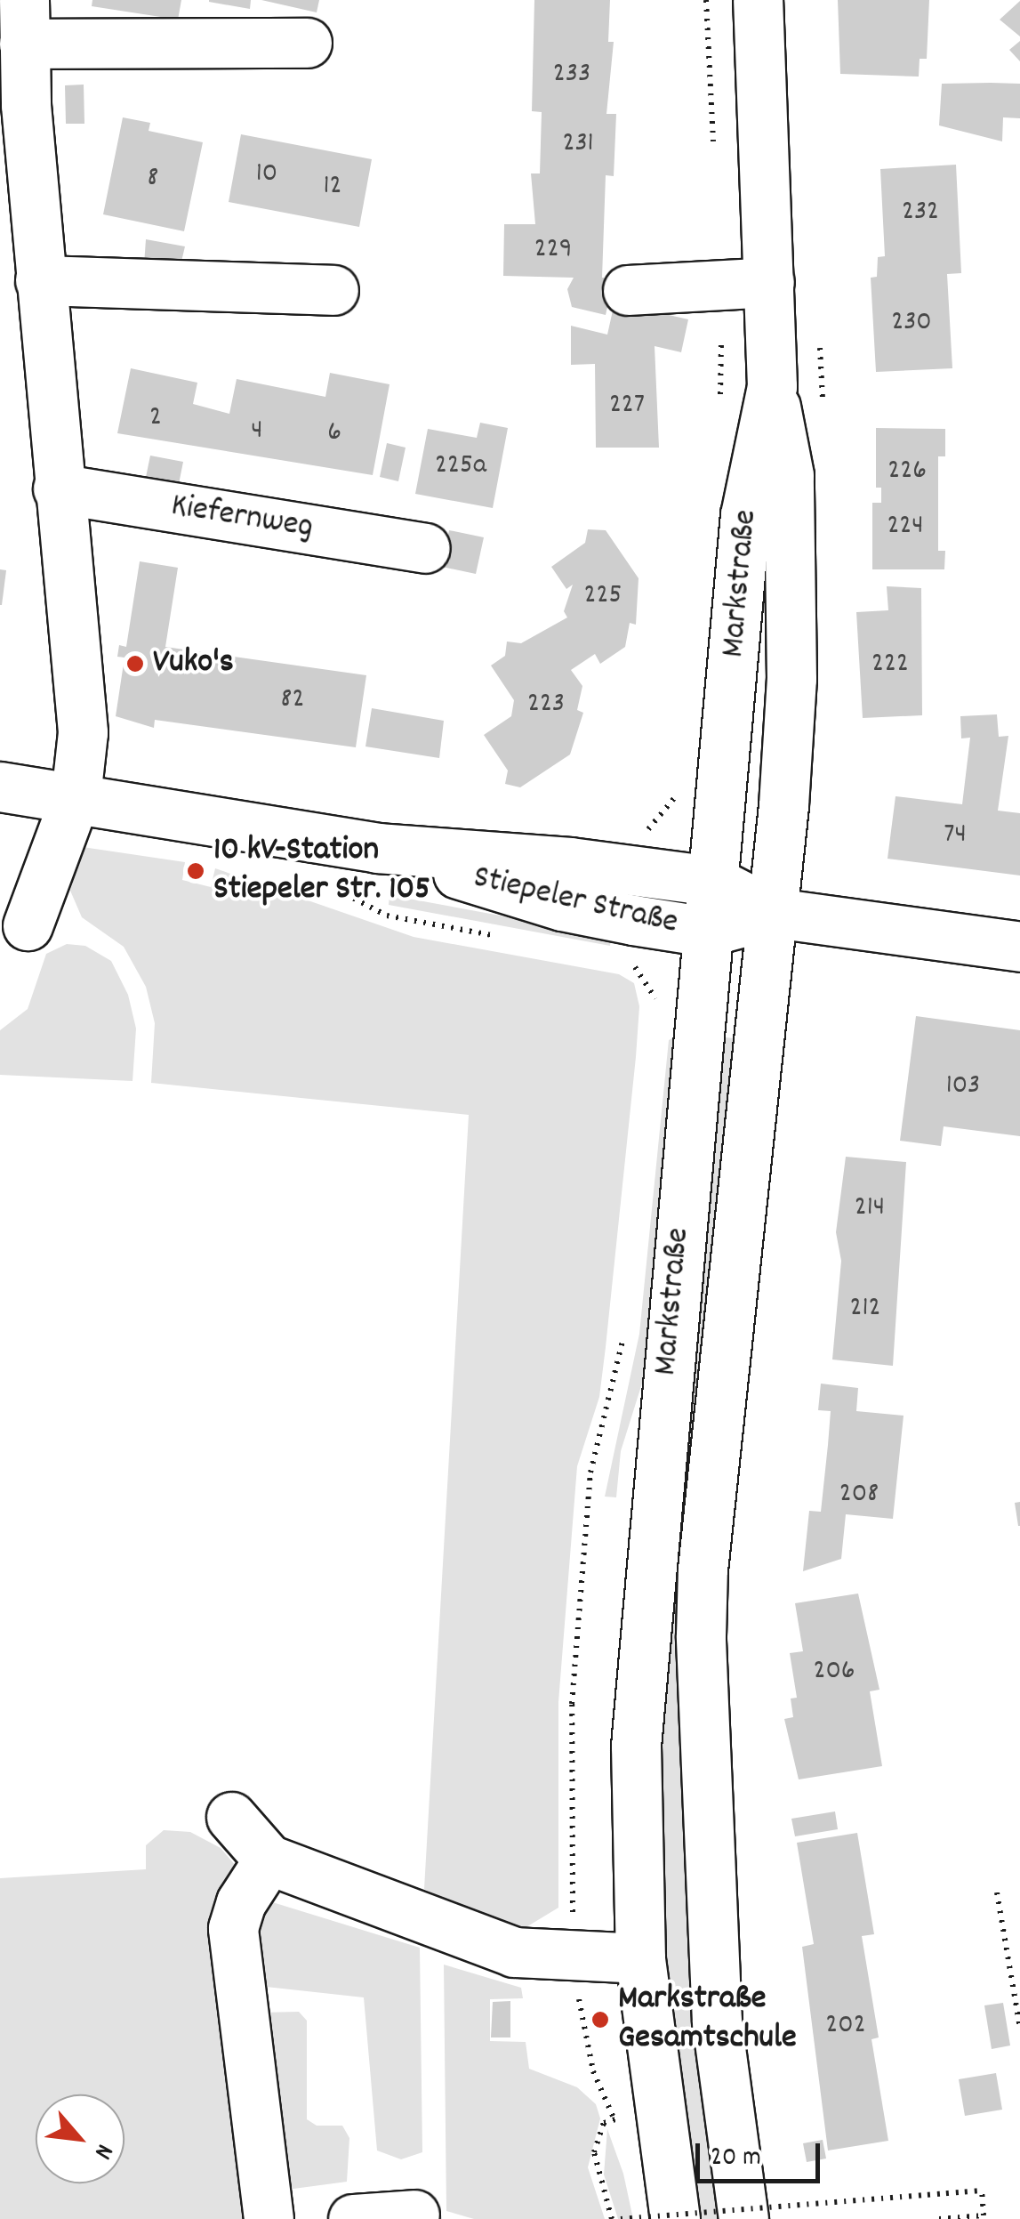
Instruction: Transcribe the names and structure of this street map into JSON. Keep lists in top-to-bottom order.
{
  "streets": {
    "main road": ["Kiefernweg", "Markstraße", "Stiepeler Straße"]
  },
  "crossings": [
    ["Markstraße", "Stiepeler Straße"]
  ],
  "places": ["Vuko's", "10 kV-Station Stiepeler Str. 105", "Markstraße Gesamtschule"],
  "house_numbers": [
    "233",
    "231",
    "10",
    "8",
    "12",
    "232",
    "229",
    "230",
    "227",
    "2",
    "4",
    "6",
    "225a",
    "226",
    "224",
    "225",
    "222",
    "82",
    "223",
    "74",
    "103",
    "214",
    "212",
    "208",
    "206",
    "202"
  ],
  "scale_bar": "20 m",
  "north": "bottom right"
}
